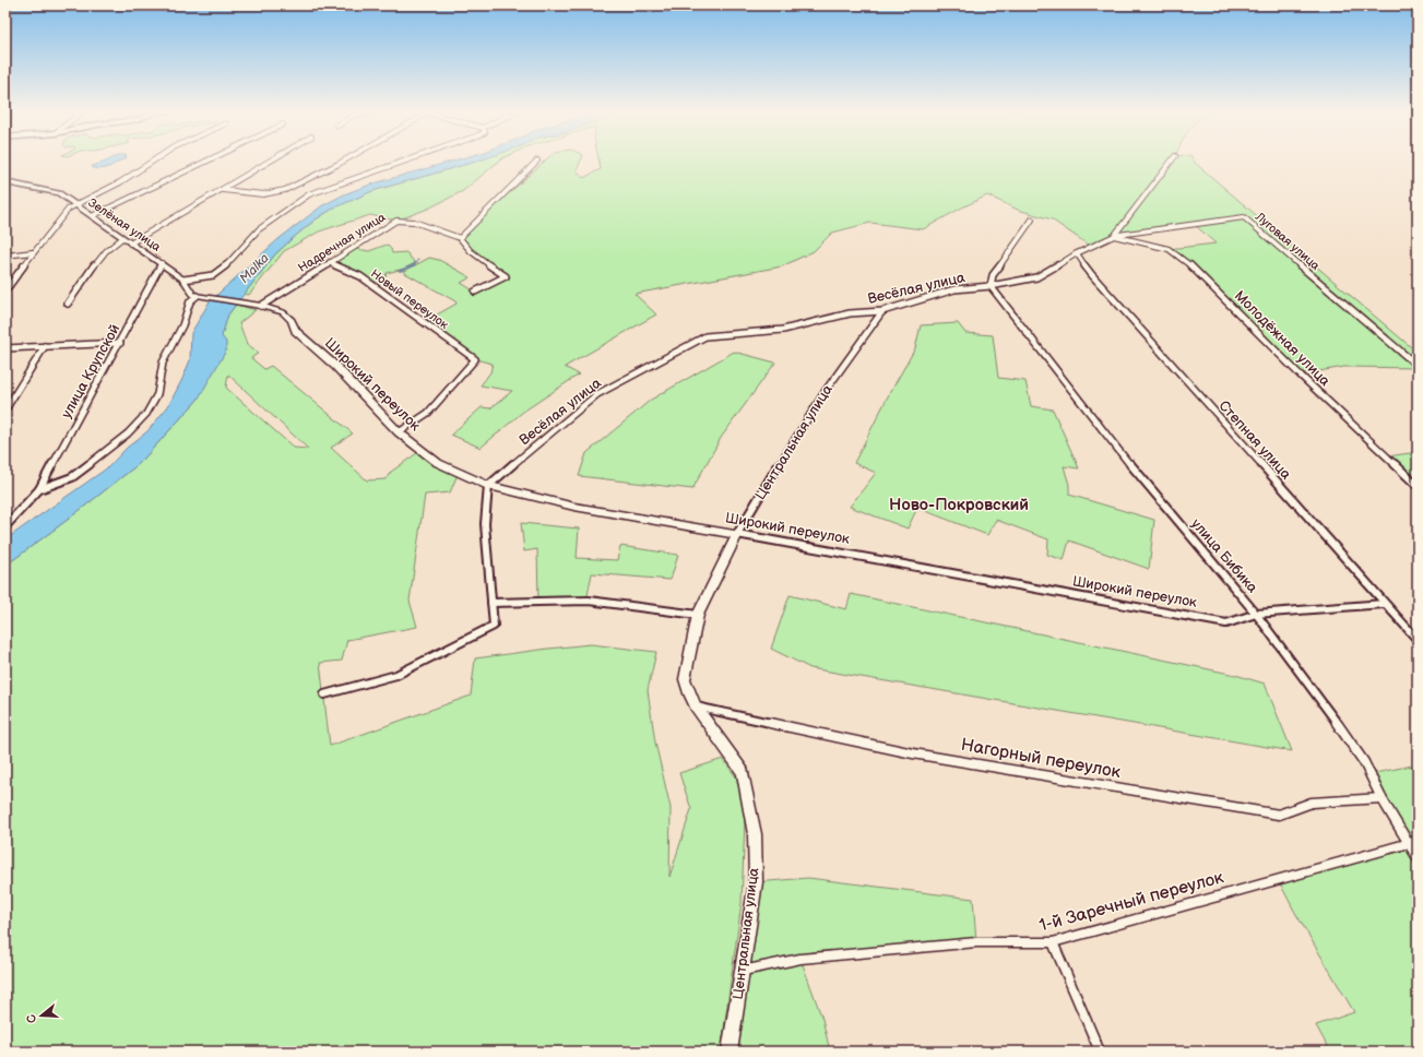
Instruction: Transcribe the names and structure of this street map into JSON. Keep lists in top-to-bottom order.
{
  "streets": {
    "street": [
      "Зелёная улица",
      "Луговая улица",
      "Надречная улица",
      "Весёлая улица",
      "Новый переулок",
      "Молодёжная улица",
      "улица Крупской",
      "Широкий переулок",
      "Степная улица",
      "Центральная улица",
      "улица Бибика",
      "Нагорный переулок",
      "1-й Заречный переулок"
    ]
  },
  "crossings": [
    ["Зелёная улица", "улица Крупской"],
    ["Зелёная улица", "Широкий переулок"],
    ["Луговая улица", "Весёлая улица"],
    ["Луговая улица", "Молодёжная улица"],
    ["Надречная улица", "Новый переулок"],
    ["Надречная улица", "Широкий переулок"],
    ["Весёлая улица", "Молодёжная улица"],
    ["Весёлая улица", "Широкий переулок"],
    ["Весёлая улица", "Степная улица"],
    ["Весёлая улица", "Центральная улица"],
    ["Весёлая улица", "улица Бибика"],
    ["Новый переулок", "Широкий переулок"],
    ["Широкий переулок", "Степная улица"],
    ["Широкий переулок", "Центральная улица"],
    ["Широкий переулок", "улица Бибика"],
    ["Центральная улица", "Нагорный переулок"],
    ["Центральная улица", "1-й Заречный переулок"],
    ["улица Бибика", "Нагорный переулок"],
    ["улица Бибика", "1-й Заречный переулок"]
  ],
  "districts": ["Ново-Покровский"],
  "water": ["Malka"],
  "north": "left"
}
